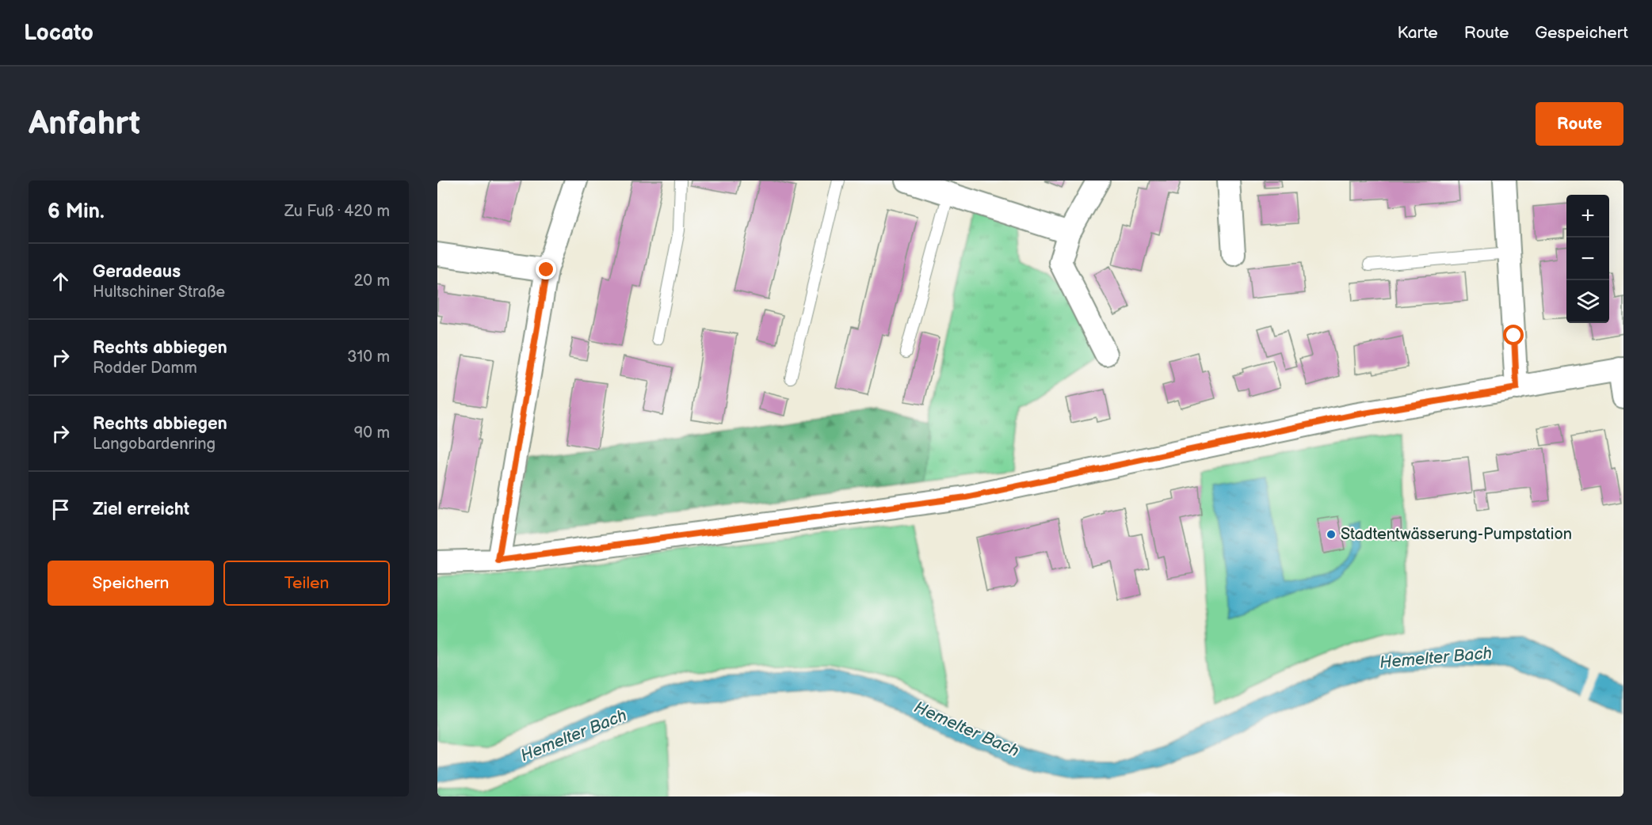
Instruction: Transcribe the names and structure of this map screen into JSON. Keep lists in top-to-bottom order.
{
  "water": ["Hemelter Bach"],
  "places": ["Stadtentwässerung-Pumpstation"],
  "page": {
    "header": "Locato",
    "nav": ["Karte", "Route", "Gespeichert"],
    "buttons": [
      "Route",
      ["Speichern", "Teilen"]
    ],
    "title": "Anfahrt",
    "heading": ["6 Min.", "Zu Fuß · 420 m"],
    "map_buttons": ["+", "−"],
    "list": [
      ["Geradeaus", "Hultschiner Straße", "20 m"],
      ["Rechts abbiegen", "Rodder Damm", "310 m"],
      ["Rechts abbiegen", "Langobardenring", "90 m"],
      "Ziel erreicht"
    ]
  }
}
